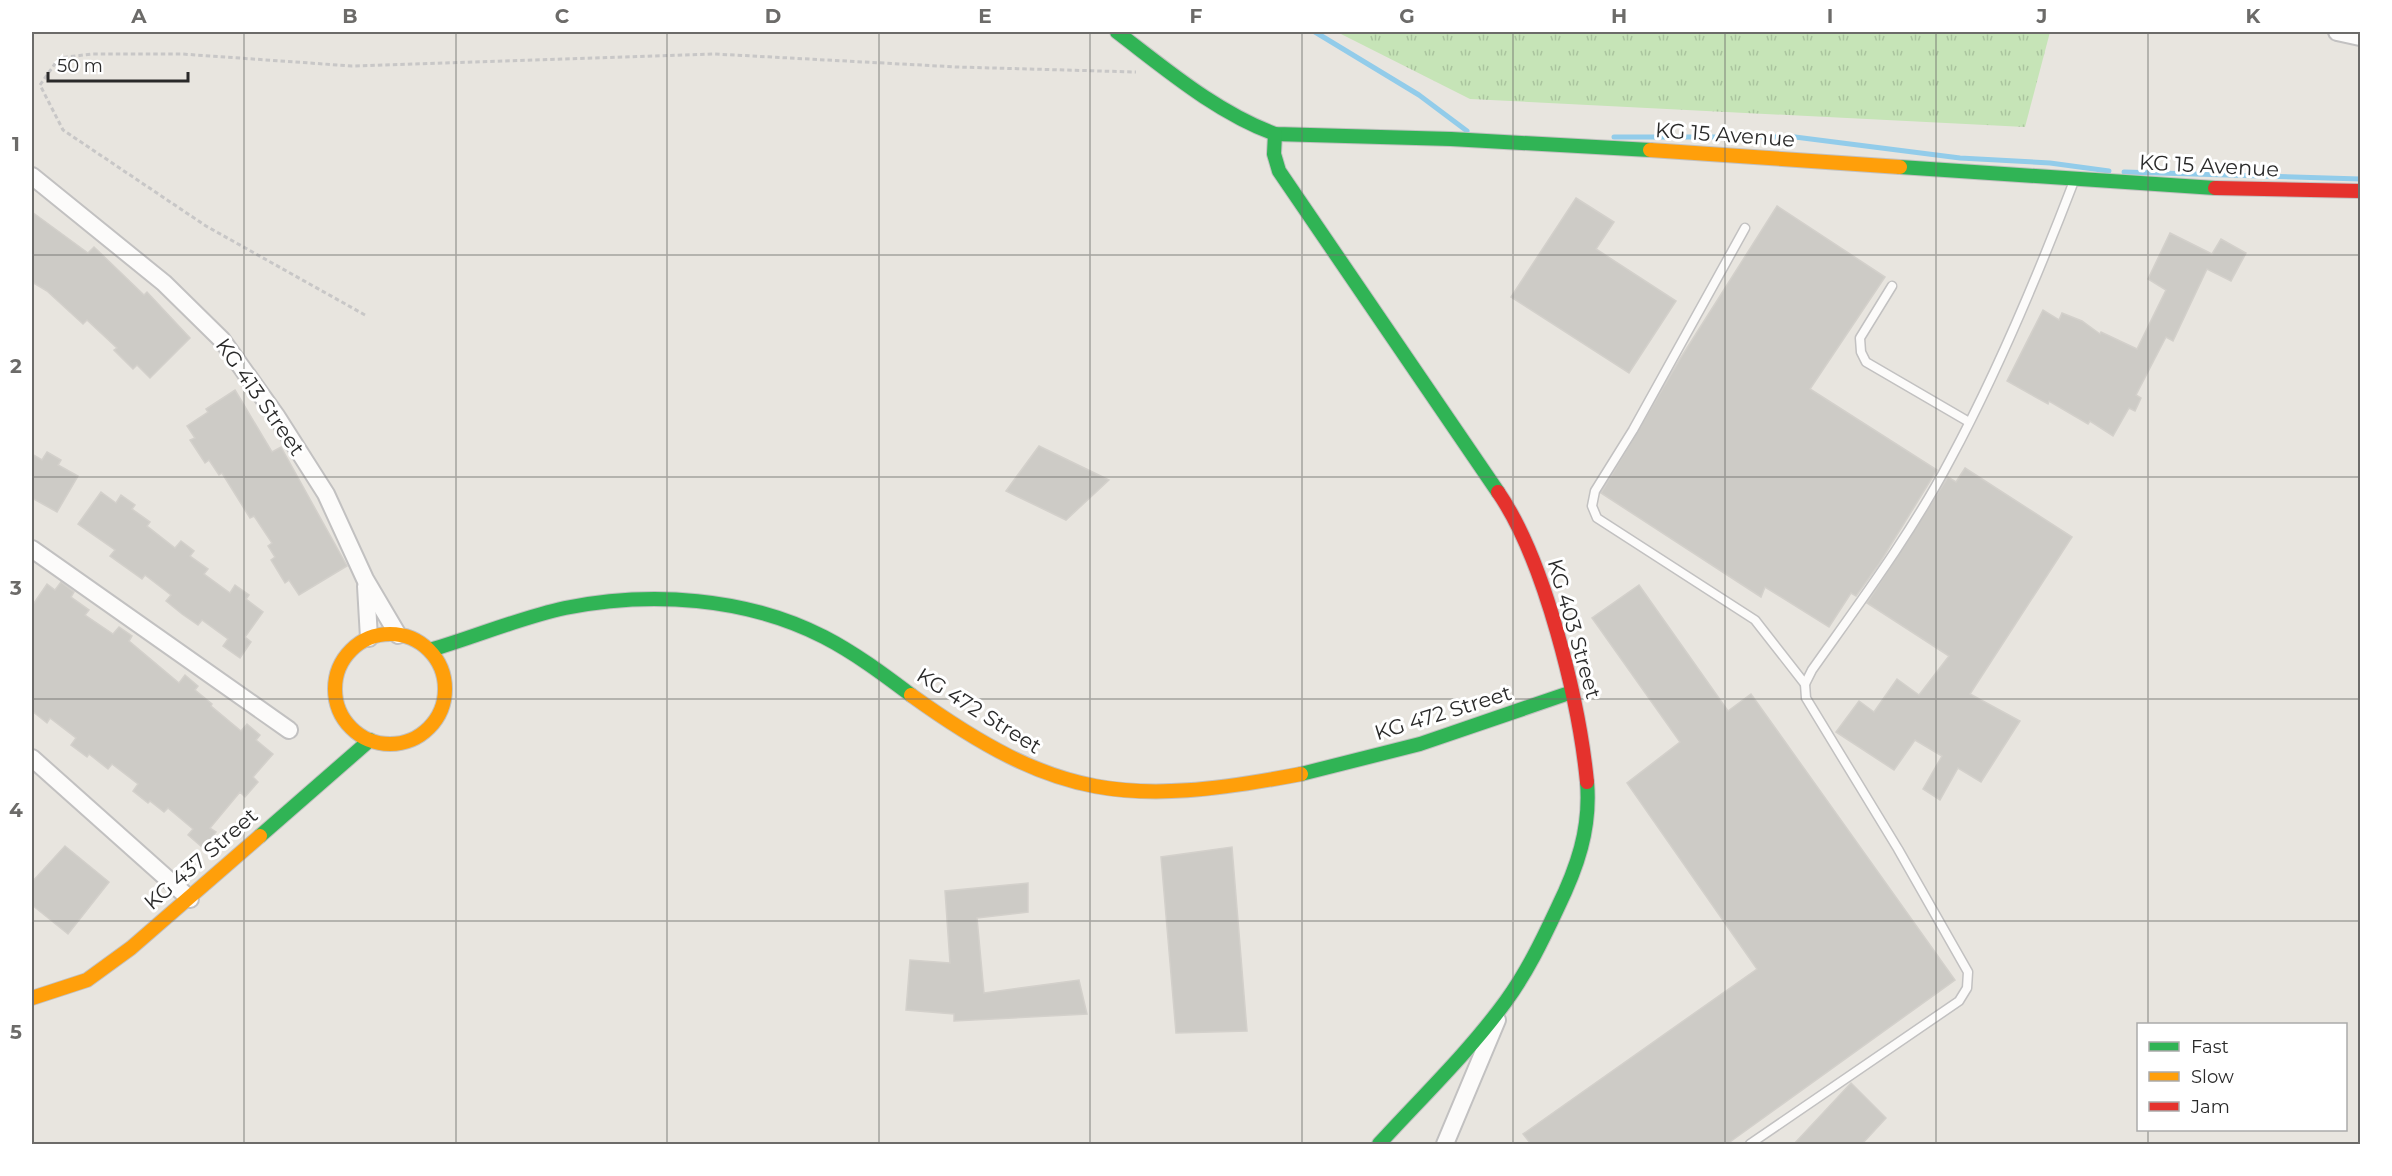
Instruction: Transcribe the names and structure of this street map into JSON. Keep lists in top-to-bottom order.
{
  "streets": {
    "main road": [
      "KG 15 Avenue",
      "KG 403 Street",
      "KG 472 Street",
      "KG 437 Street"
    ],
    "street": ["KG 413 Street"]
  },
  "crossings": [
    ["KG 15 Avenue", "KG 403 Street"],
    ["KG 413 Street", "KG 472 Street"],
    ["KG 413 Street", "KG 437 Street"],
    ["KG 403 Street", "KG 472 Street"],
    ["KG 472 Street", "KG 437 Street"]
  ],
  "legend": ["Fast", "Slow", "Jam"],
  "scale_bar": "50 m",
  "grid": {
    "columns": [
      "A",
      "B",
      "C",
      "D",
      "E",
      "F",
      "G",
      "H",
      "I",
      "J",
      "K"
    ],
    "rows": [
      "1",
      "2",
      "3",
      "4",
      "5"
    ]
  }
}
